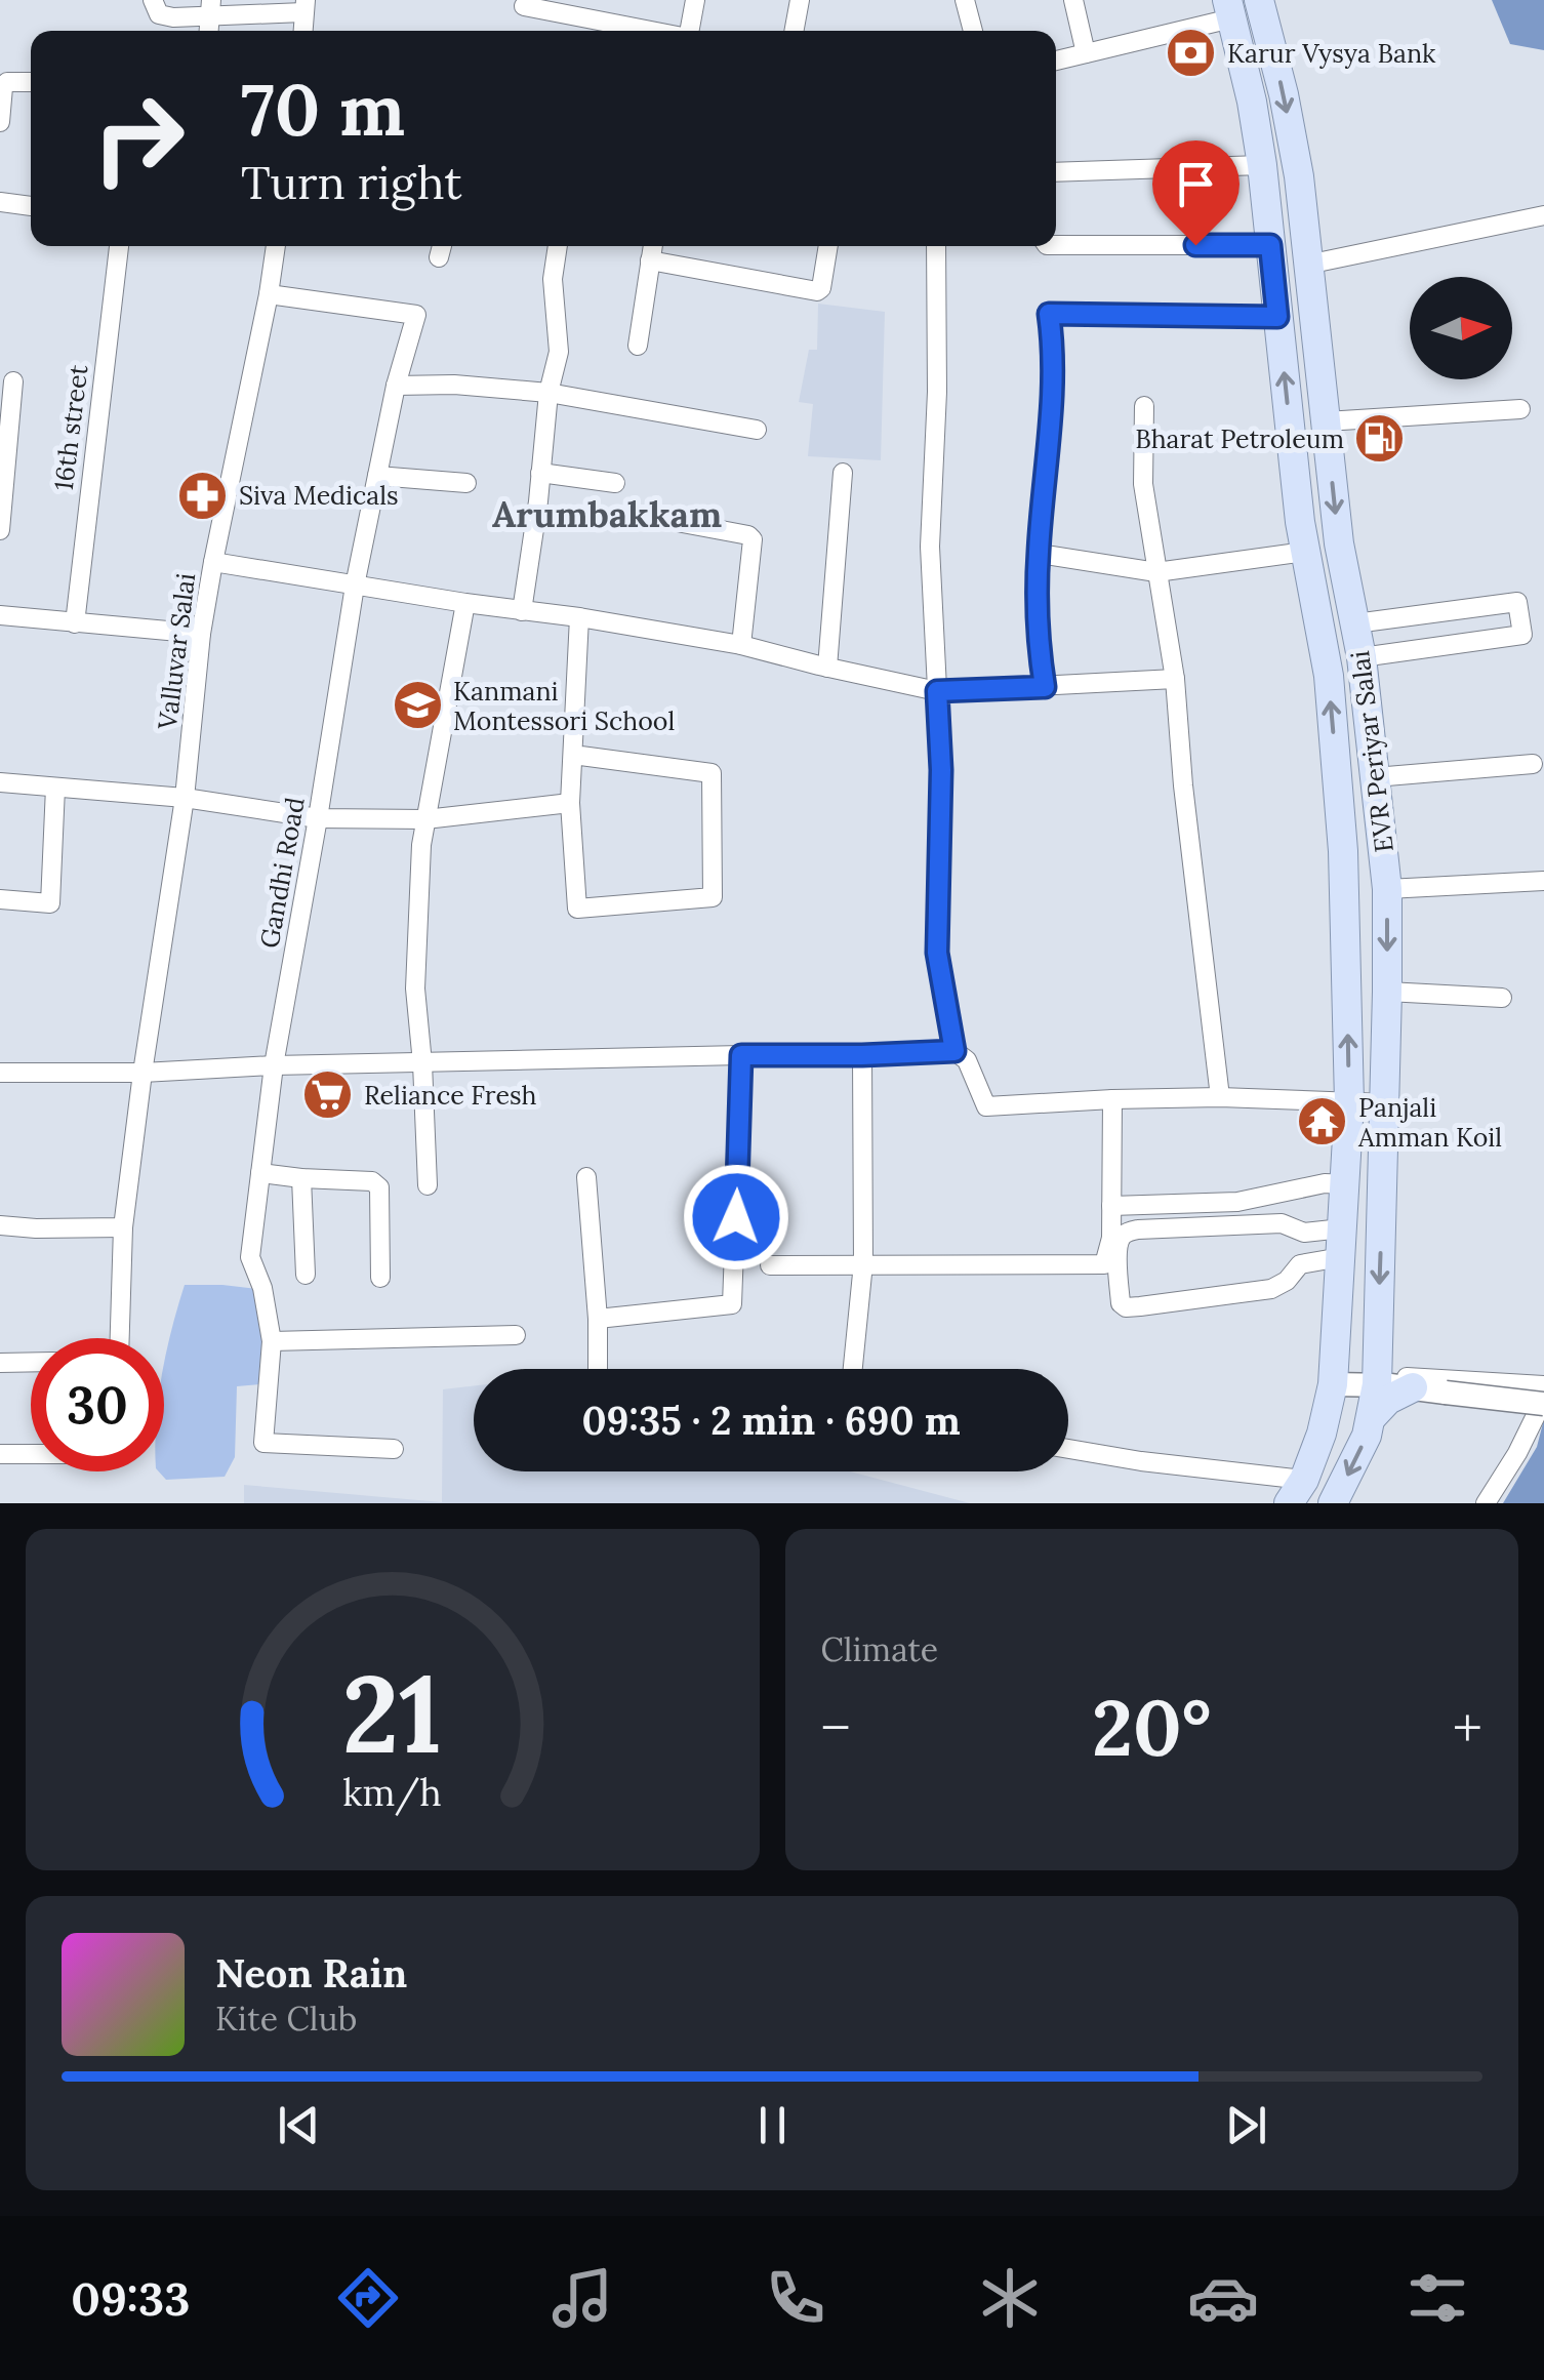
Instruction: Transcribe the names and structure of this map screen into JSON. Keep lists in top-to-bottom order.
{
  "streets": {
    "main road": ["EVR Periyar Salai"],
    "street": ["16th street", "Valluvar Salai", "Gandhi Road"]
  },
  "crossings": [
    ["Valluvar Salai", "Gandhi Road"]
  ],
  "districts": ["Arumbakkam"],
  "places": {
    "bank": ["Karur Vysya Bank"],
    "fuel station": ["Bharat Petroleum"],
    "pharmacy": ["Siva Medicals"],
    "school or university": ["Kanmani Montessori School"],
    "supermarket": ["Reliance Fresh"],
    "temple": ["Panjali Amman Koil"]
  },
  "north": "right",
  "page": {
    "turn": ["70 m", "Turn right"],
    "limit": "30",
    "trip": "09:35 · 2 min · 690 m",
    "tile": "Climate",
    "heat": ["−", "20°", "+"],
    "song": ["Neon Rain", "Kite Club"],
    "tabs": "09:33",
    "gauge": ["21", "km/h"]
  }
}
